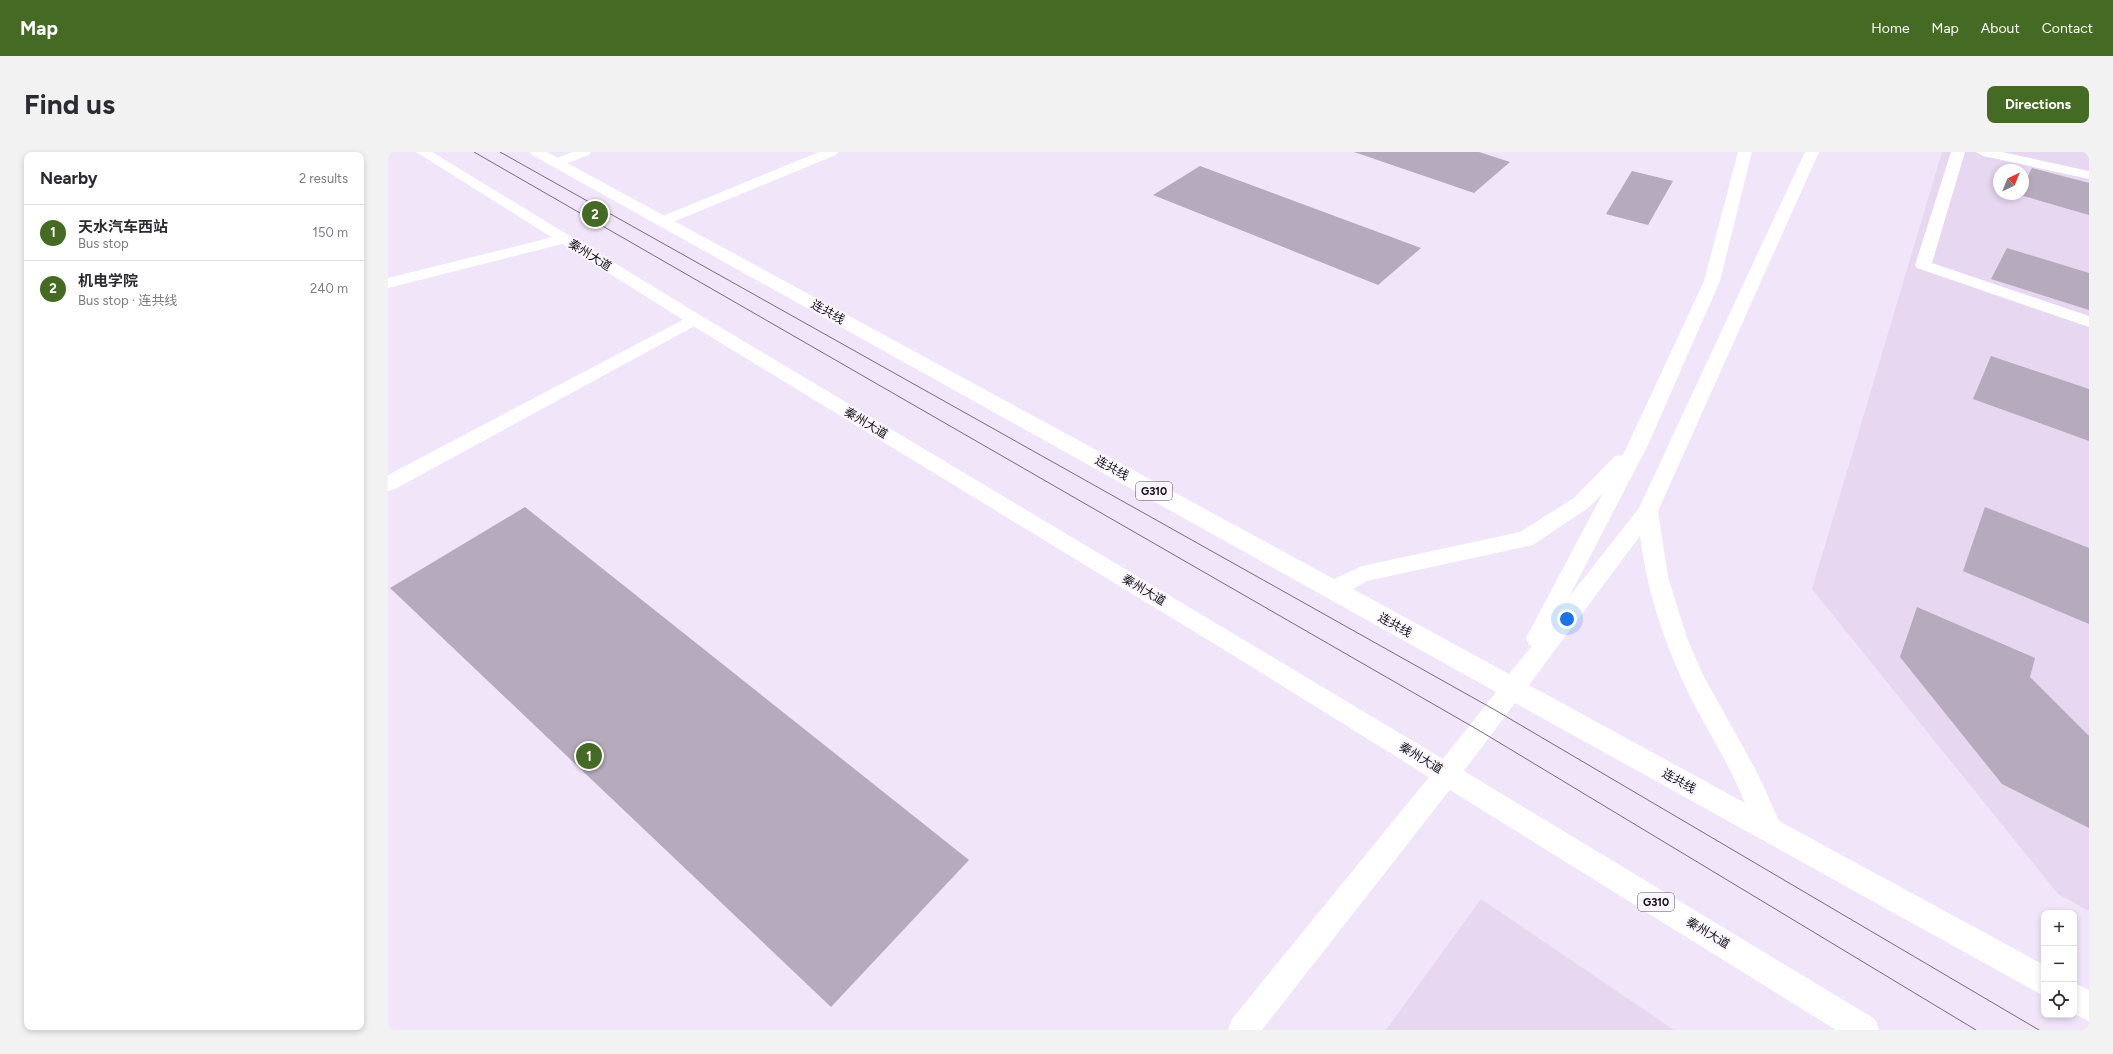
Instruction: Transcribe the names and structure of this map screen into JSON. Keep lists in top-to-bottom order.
{
  "streets": {
    "main road": ["秦州大道", "连共线", "G310"]
  },
  "crossings": [
    ["连共线", "G310"]
  ],
  "north": "top right",
  "page": {
    "header": "Map",
    "nav": [
      "Home",
      "Map",
      "About",
      "Contact"
    ],
    "buttons": "Directions",
    "title": "Find us",
    "heading": ["Nearby", "2 results"],
    "pins": ["2", "1"],
    "list": [
      {
        "mark": "1",
        "name": "天水汽车西站",
        "note": "Bus stop",
        "value": "150 m"
      },
      {
        "mark": "2",
        "name": "机电学院",
        "note": "Bus stop · 连共线",
        "value": "240 m"
      }
    ],
    "map_buttons": ["+", "−"]
  }
}
